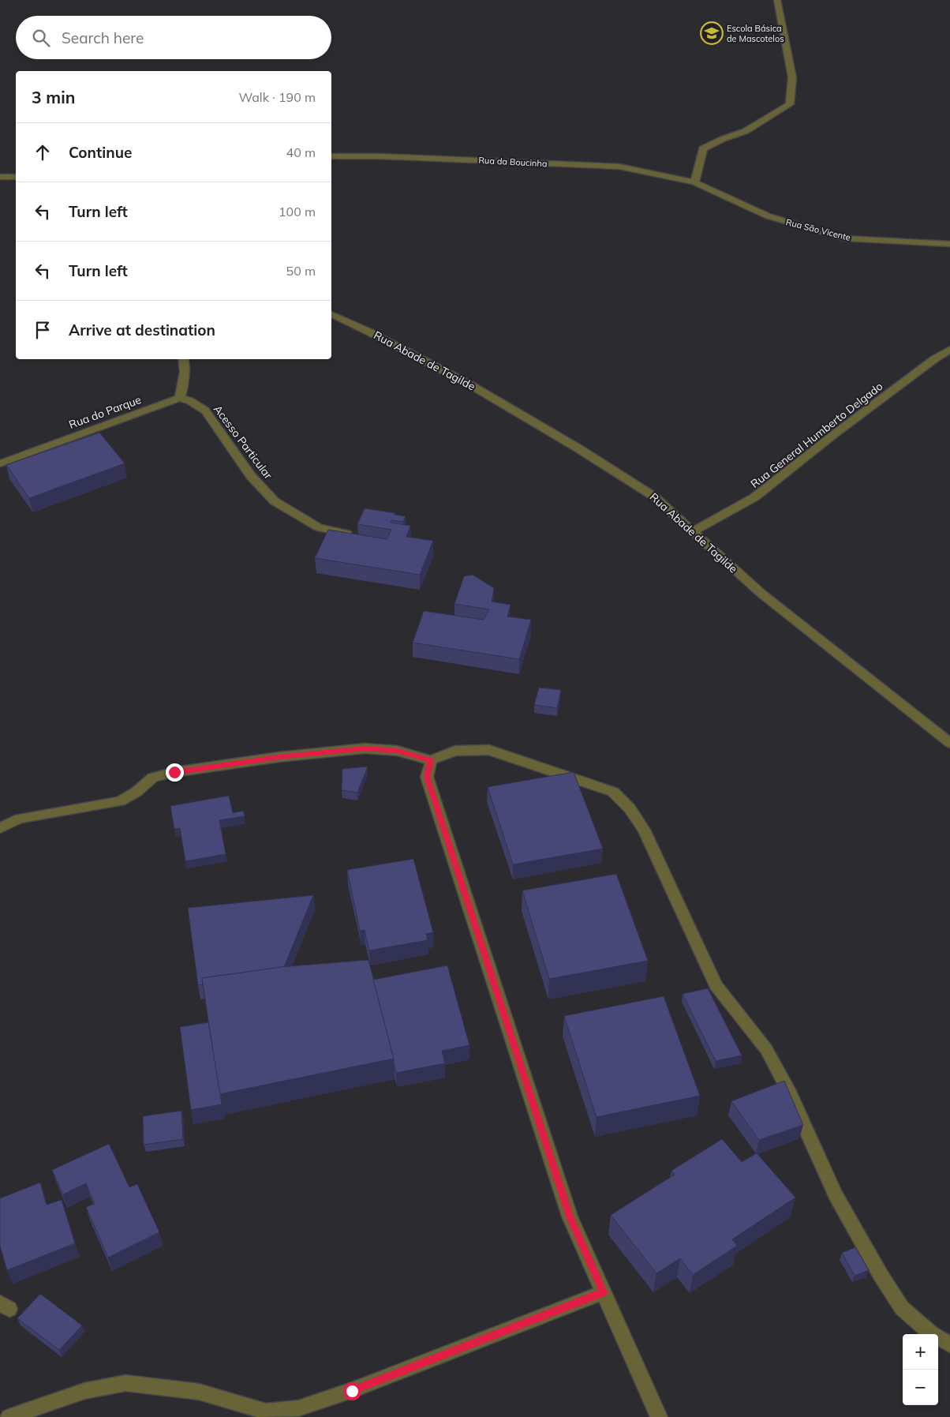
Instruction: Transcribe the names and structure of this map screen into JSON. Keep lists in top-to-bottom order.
{
  "streets": {
    "street": [
      "Rua da Boucinha",
      "Rua São Vicente",
      "Rua Abade de Tagilde",
      "Rua do Parque",
      "Rua General Humberto Delgado",
      "Acesso Particular"
    ]
  },
  "crossings": [
    ["Rua da Boucinha", "Rua São Vicente"],
    ["Rua Abade de Tagilde", "Rua General Humberto Delgado"],
    ["Rua do Parque", "Acesso Particular"]
  ],
  "places": {
    "school or university": ["Escola Básica de Mascotelos"]
  },
  "page": {
    "search": "Search here",
    "heading": ["3 min", "Walk · 190 m"],
    "list": [
      ["Continue", "40 m"],
      ["Turn left", "100 m"],
      ["Turn left", "50 m"],
      "Arrive at destination"
    ],
    "map_buttons": ["+", "−"]
  }
}
